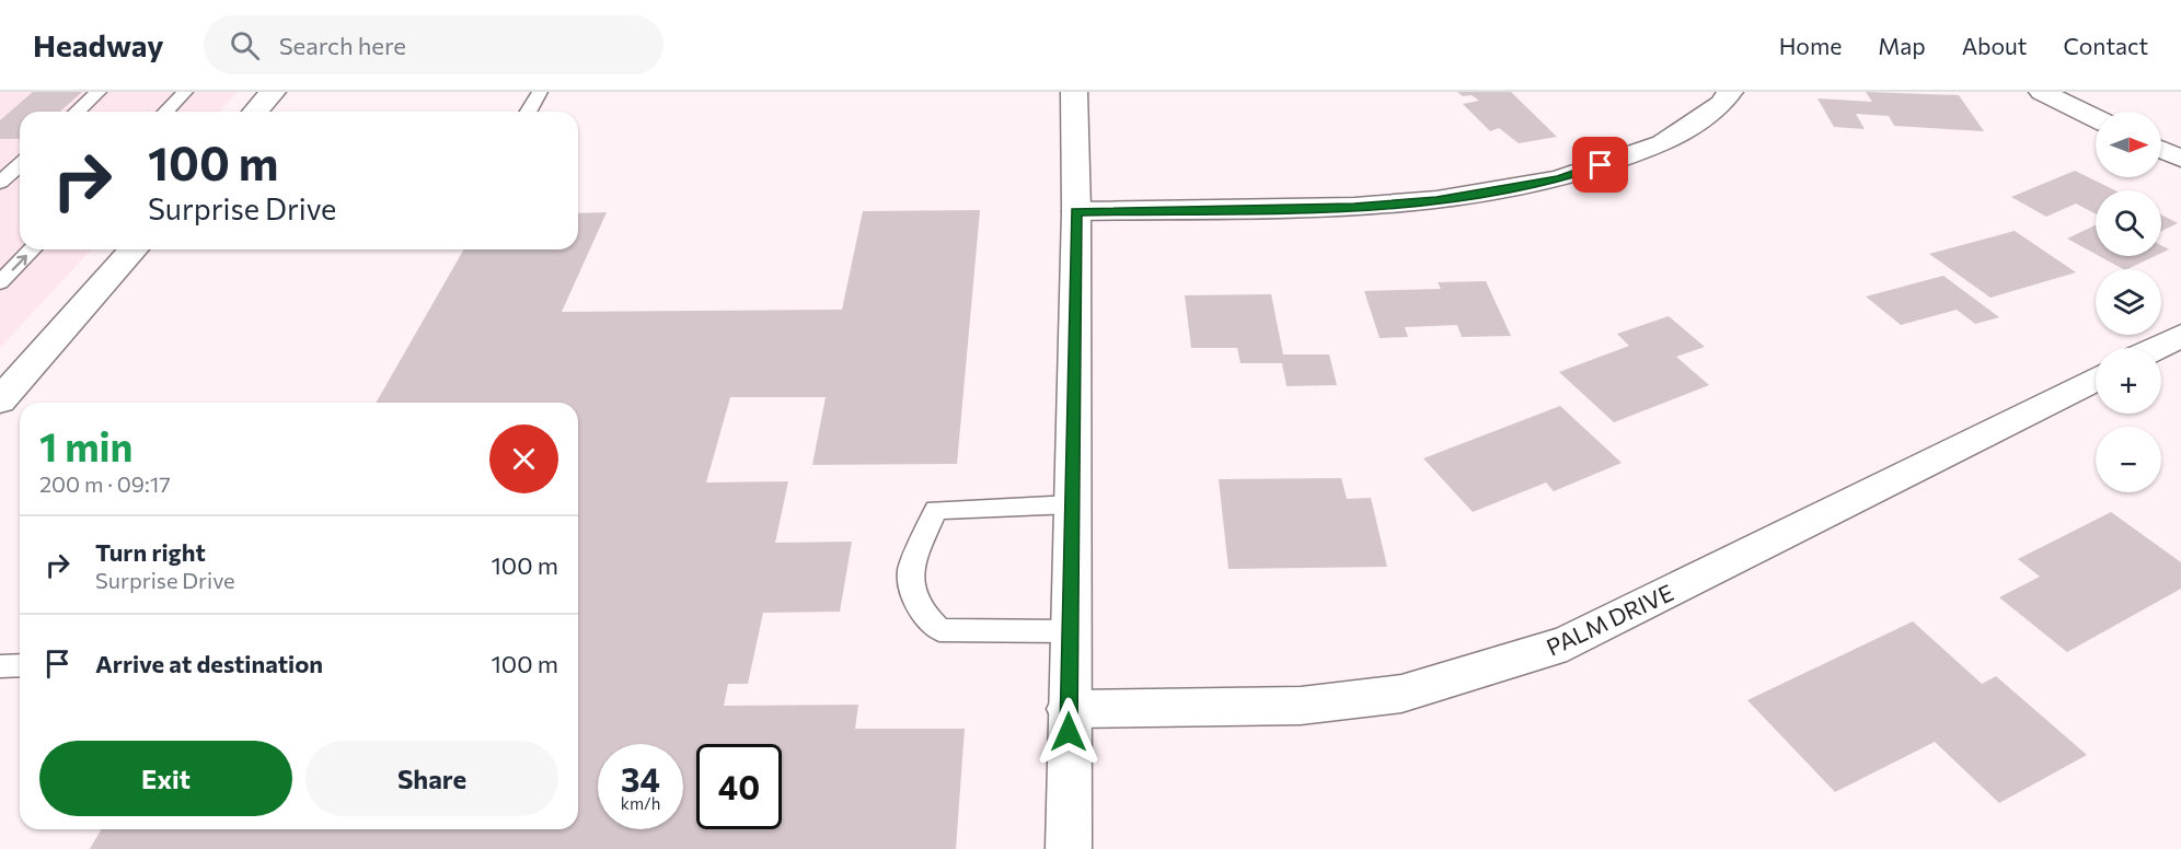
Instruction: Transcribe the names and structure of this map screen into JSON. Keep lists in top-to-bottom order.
{
  "streets": {
    "street": ["PALM DRIVE"]
  },
  "north": "right",
  "page": {
    "header": "Headway",
    "search": "Search here",
    "nav": [
      "Home",
      "Map",
      "About",
      "Contact"
    ],
    "map_buttons": ["+", "−"],
    "turn": ["100 m", "Surprise Drive"],
    "heading": ["1 min", "200 m · 09:17"],
    "list": [
      {
        "name": "Turn right",
        "note": "Surprise Drive",
        "value": "100 m"
      },
      {
        "name": "Arrive at destination",
        "value": "100 m"
      }
    ],
    "buttons": ["Exit", "Share"],
    "speed": "34 km/h",
    "limit": "40"
  }
}
